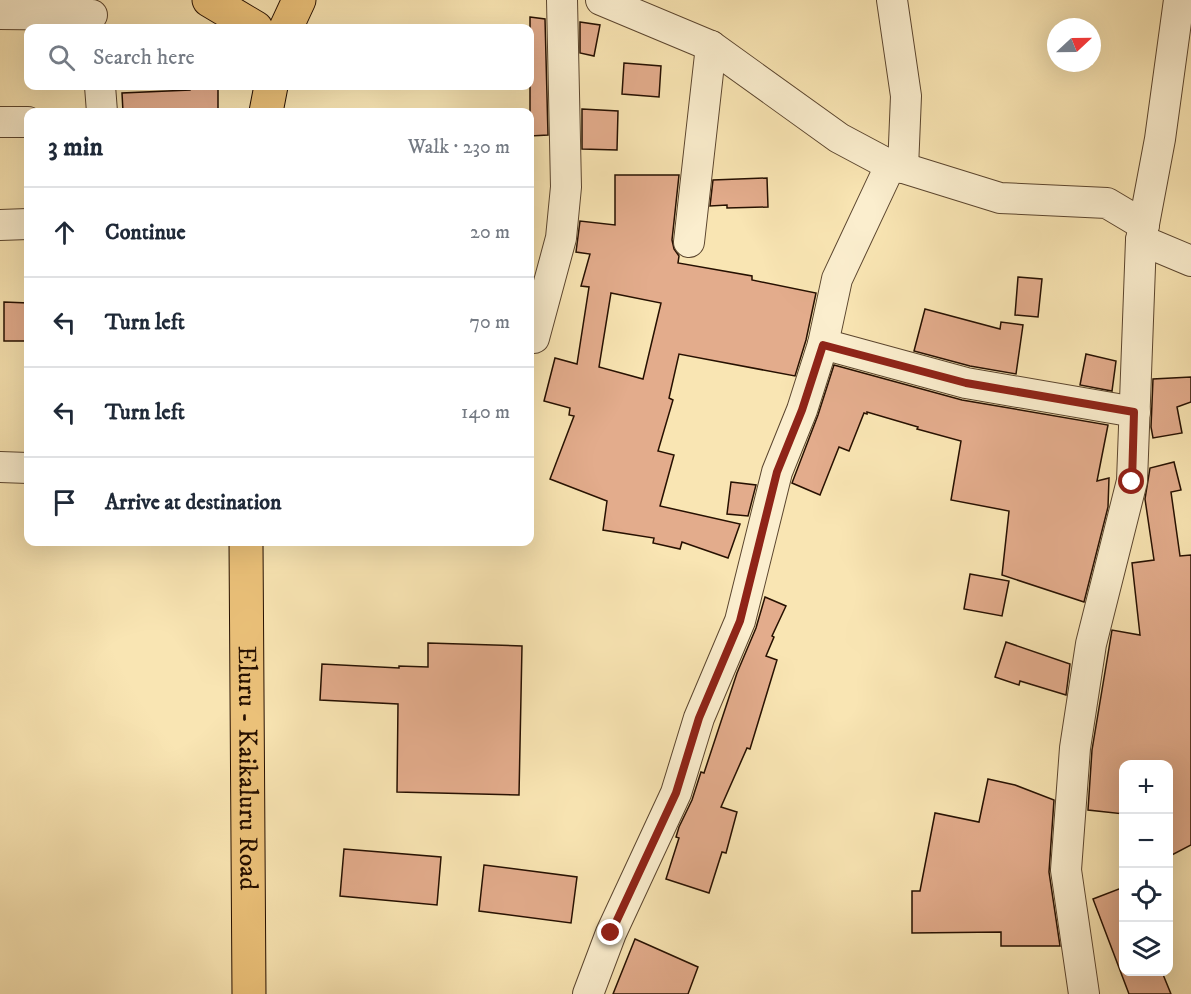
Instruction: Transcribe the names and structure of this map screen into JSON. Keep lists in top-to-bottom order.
{
  "streets": {
    "main road": ["Eluru - Kaikaluru Road"]
  },
  "north": "right",
  "page": {
    "search": "Search here",
    "heading": ["3 min", "Walk · 230 m"],
    "list": [
      ["Continue", "20 m"],
      ["Turn left", "70 m"],
      ["Turn left", "140 m"],
      "Arrive at destination"
    ],
    "map_buttons": ["+", "−"]
  }
}
